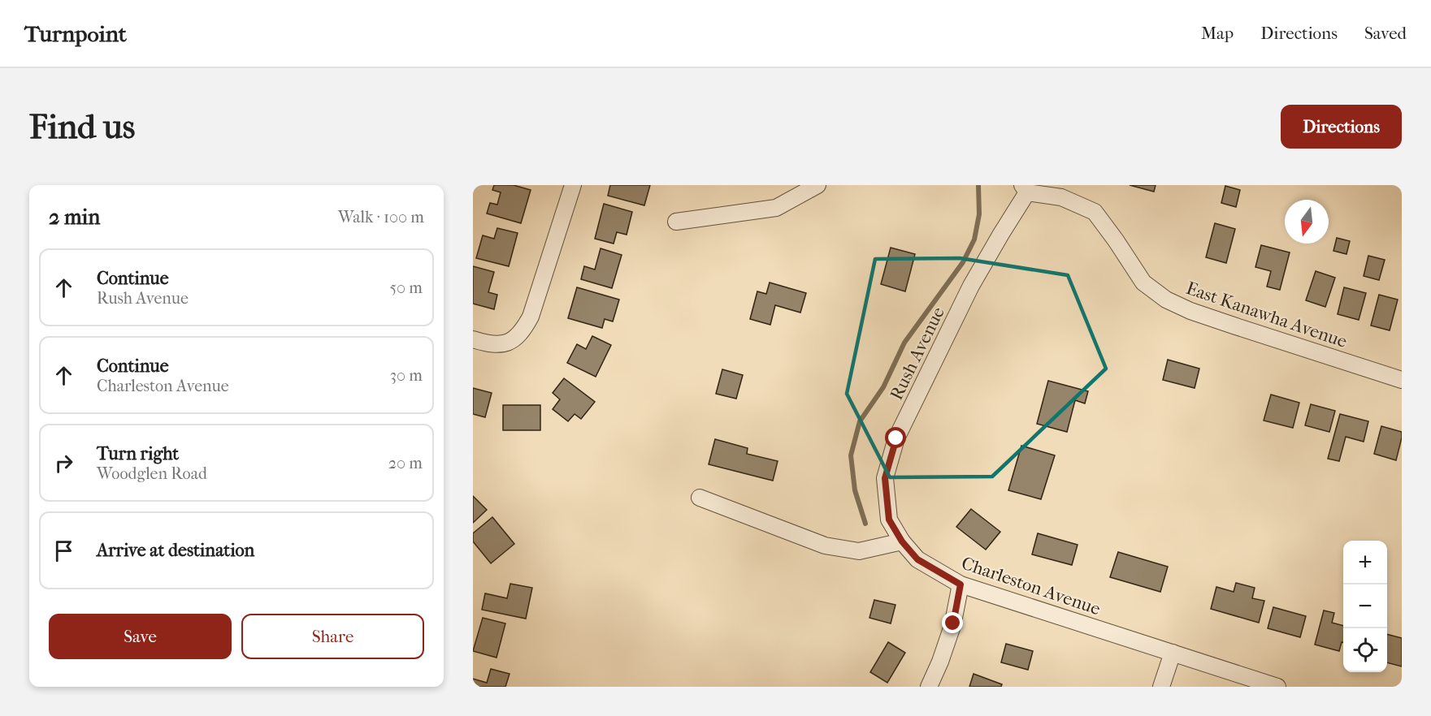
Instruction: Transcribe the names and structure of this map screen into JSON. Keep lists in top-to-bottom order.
{
  "streets": {
    "street": ["East Kanawha Avenue", "Rush Avenue", "Charleston Avenue"]
  },
  "crossings": [
    ["East Kanawha Avenue", "Rush Avenue"],
    ["Rush Avenue", "Charleston Avenue"]
  ],
  "north": "bottom",
  "page": {
    "header": "Turnpoint",
    "nav": ["Map", "Directions", "Saved"],
    "buttons": [
      "Directions",
      ["Save", "Share"]
    ],
    "title": "Find us",
    "heading": ["2 min", "Walk · 100 m"],
    "list": [
      ["Continue", "Rush Avenue", "50 m"],
      ["Continue", "Charleston Avenue", "30 m"],
      ["Turn right", "Woodglen Road", "20 m"],
      "Arrive at destination"
    ],
    "map_buttons": ["+", "−"]
  }
}
